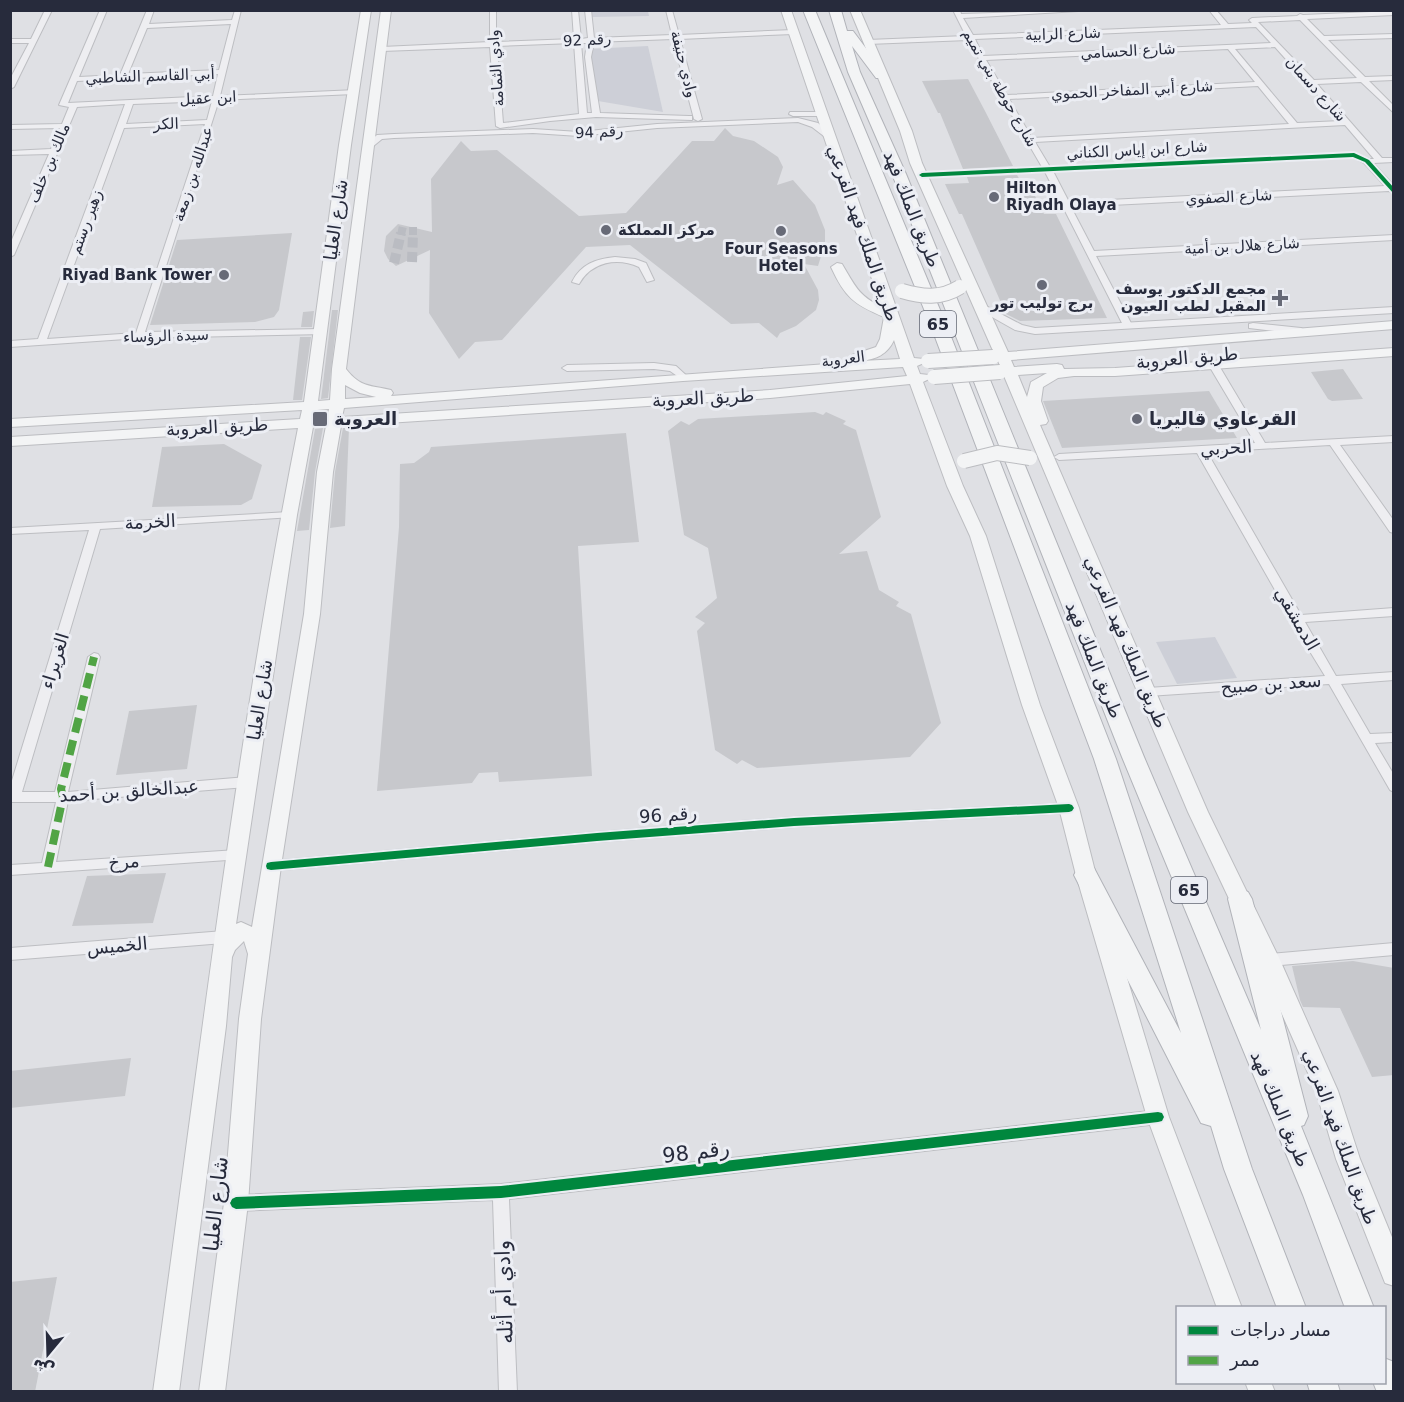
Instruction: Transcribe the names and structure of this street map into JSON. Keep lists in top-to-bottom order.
{
  "streets": {
    "highway": ["طريق الملك فهد", "65"],
    "main road": [
      "شارع العليا",
      "طريق الملك فهد الفرعي",
      "طريق العروبة",
      "العروبة"
    ],
    "street": [
      "شارع الرابية",
      "رقم 92",
      "شارع الحسامي",
      "وادي حنيفة",
      "وادي الثمامة",
      "أبي القاسم الشاطبي",
      "شارع حوطة بني تميم",
      "شارع دسمان",
      "شارع أبي المفاخر الحموي",
      "ابن عقيل",
      "الكر",
      "رقم 94",
      "شارع ابن إياس الكناني",
      "مالك بن خلف",
      "عبدالله بن زمعة",
      "شارع الصفوي",
      "زهير رستم",
      "شارع هلال بن أمية",
      "سيدة الرؤساء",
      "الحربي",
      "الخرمة",
      "الدمشقي",
      "الغريراء",
      "سعد بن صبيح",
      "عبدالخالق بن أحمد",
      "رقم 96",
      "مرخ",
      "الخميس",
      "رقم 98",
      "وادي أم أثله"
    ]
  },
  "crossings": [
    ["شارع الرابية", "شارع حوطة بني تميم"],
    ["شارع الرابية", "شارع دسمان"],
    ["شارع الرابية", "طريق الملك فهد الفرعي"],
    ["رقم 92", "وادي حنيفة"],
    ["رقم 92", "وادي الثمامة"],
    ["رقم 92", "شارع العليا"],
    ["رقم 92", "طريق الملك فهد الفرعي"],
    ["شارع الحسامي", "شارع حوطة بني تميم"],
    ["شارع الحسامي", "شارع دسمان"],
    ["وادي حنيفة", "رقم 94"],
    ["وادي الثمامة", "رقم 94"],
    ["أبي القاسم الشاطبي", "مالك بن خلف"],
    ["أبي القاسم الشاطبي", "عبدالله بن زمعة"],
    ["شارع حوطة بني تميم", "شارع أبي المفاخر الحموي"],
    ["شارع حوطة بني تميم", "شارع ابن إياس الكناني"],
    ["شارع حوطة بني تميم", "شارع الصفوي"],
    ["شارع حوطة بني تميم", "شارع هلال بن أمية"],
    ["ابن عقيل", "مالك بن خلف"],
    ["ابن عقيل", "عبدالله بن زمعة"],
    ["ابن عقيل", "شارع العليا"],
    ["ابن عقيل", "زهير رستم"],
    ["الكر", "عبدالله بن زمعة"],
    ["الكر", "زهير رستم"],
    ["رقم 94", "شارع العليا"],
    ["رقم 94", "طريق الملك فهد الفرعي"],
    ["شارع ابن إياس الكناني", "طريق الملك فهد الفرعي"],
    ["عبدالله بن زمعة", "سيدة الرؤساء"],
    ["شارع العليا", "سيدة الرؤساء"],
    ["شارع العليا", "طريق العروبة"],
    ["شارع العليا", "الخرمة"],
    ["شارع العليا", "عبدالخالق بن أحمد"],
    ["شارع العليا", "رقم 96"],
    ["شارع العليا", "مرخ"],
    ["شارع العليا", "الخميس"],
    ["شارع العليا", "رقم 98"],
    ["زهير رستم", "سيدة الرؤساء"],
    ["طريق الملك فهد الفرعي", "طريق العروبة"],
    ["طريق الملك فهد الفرعي", "العروبة"],
    ["طريق الملك فهد الفرعي", "سعد بن صبيح"],
    ["طريق الملك فهد الفرعي", "رقم 96"],
    ["طريق الملك فهد الفرعي", "رقم 98"],
    ["طريق العروبة", "العروبة"],
    ["الحربي", "الدمشقي"],
    ["الخرمة", "الغريراء"],
    ["الدمشقي", "سعد بن صبيح"],
    ["الغريراء", "عبدالخالق بن أحمد"],
    ["رقم 98", "وادي أم أثله"]
  ],
  "places": {
    "other": [
      "Hilton Riyadh Olaya",
      "مركز المملكة",
      "Four Seasons Hotel",
      "Riyad Bank Tower",
      "برج توليب تور",
      "القرعاوي قاليريا"
    ],
    "health": ["مجمع الدكتور يوسف المقبل لطب العيون"],
    "transit": ["العروبة"]
  },
  "legend": ["مسار دراجات", "ممر"],
  "north": "bottom"
}
